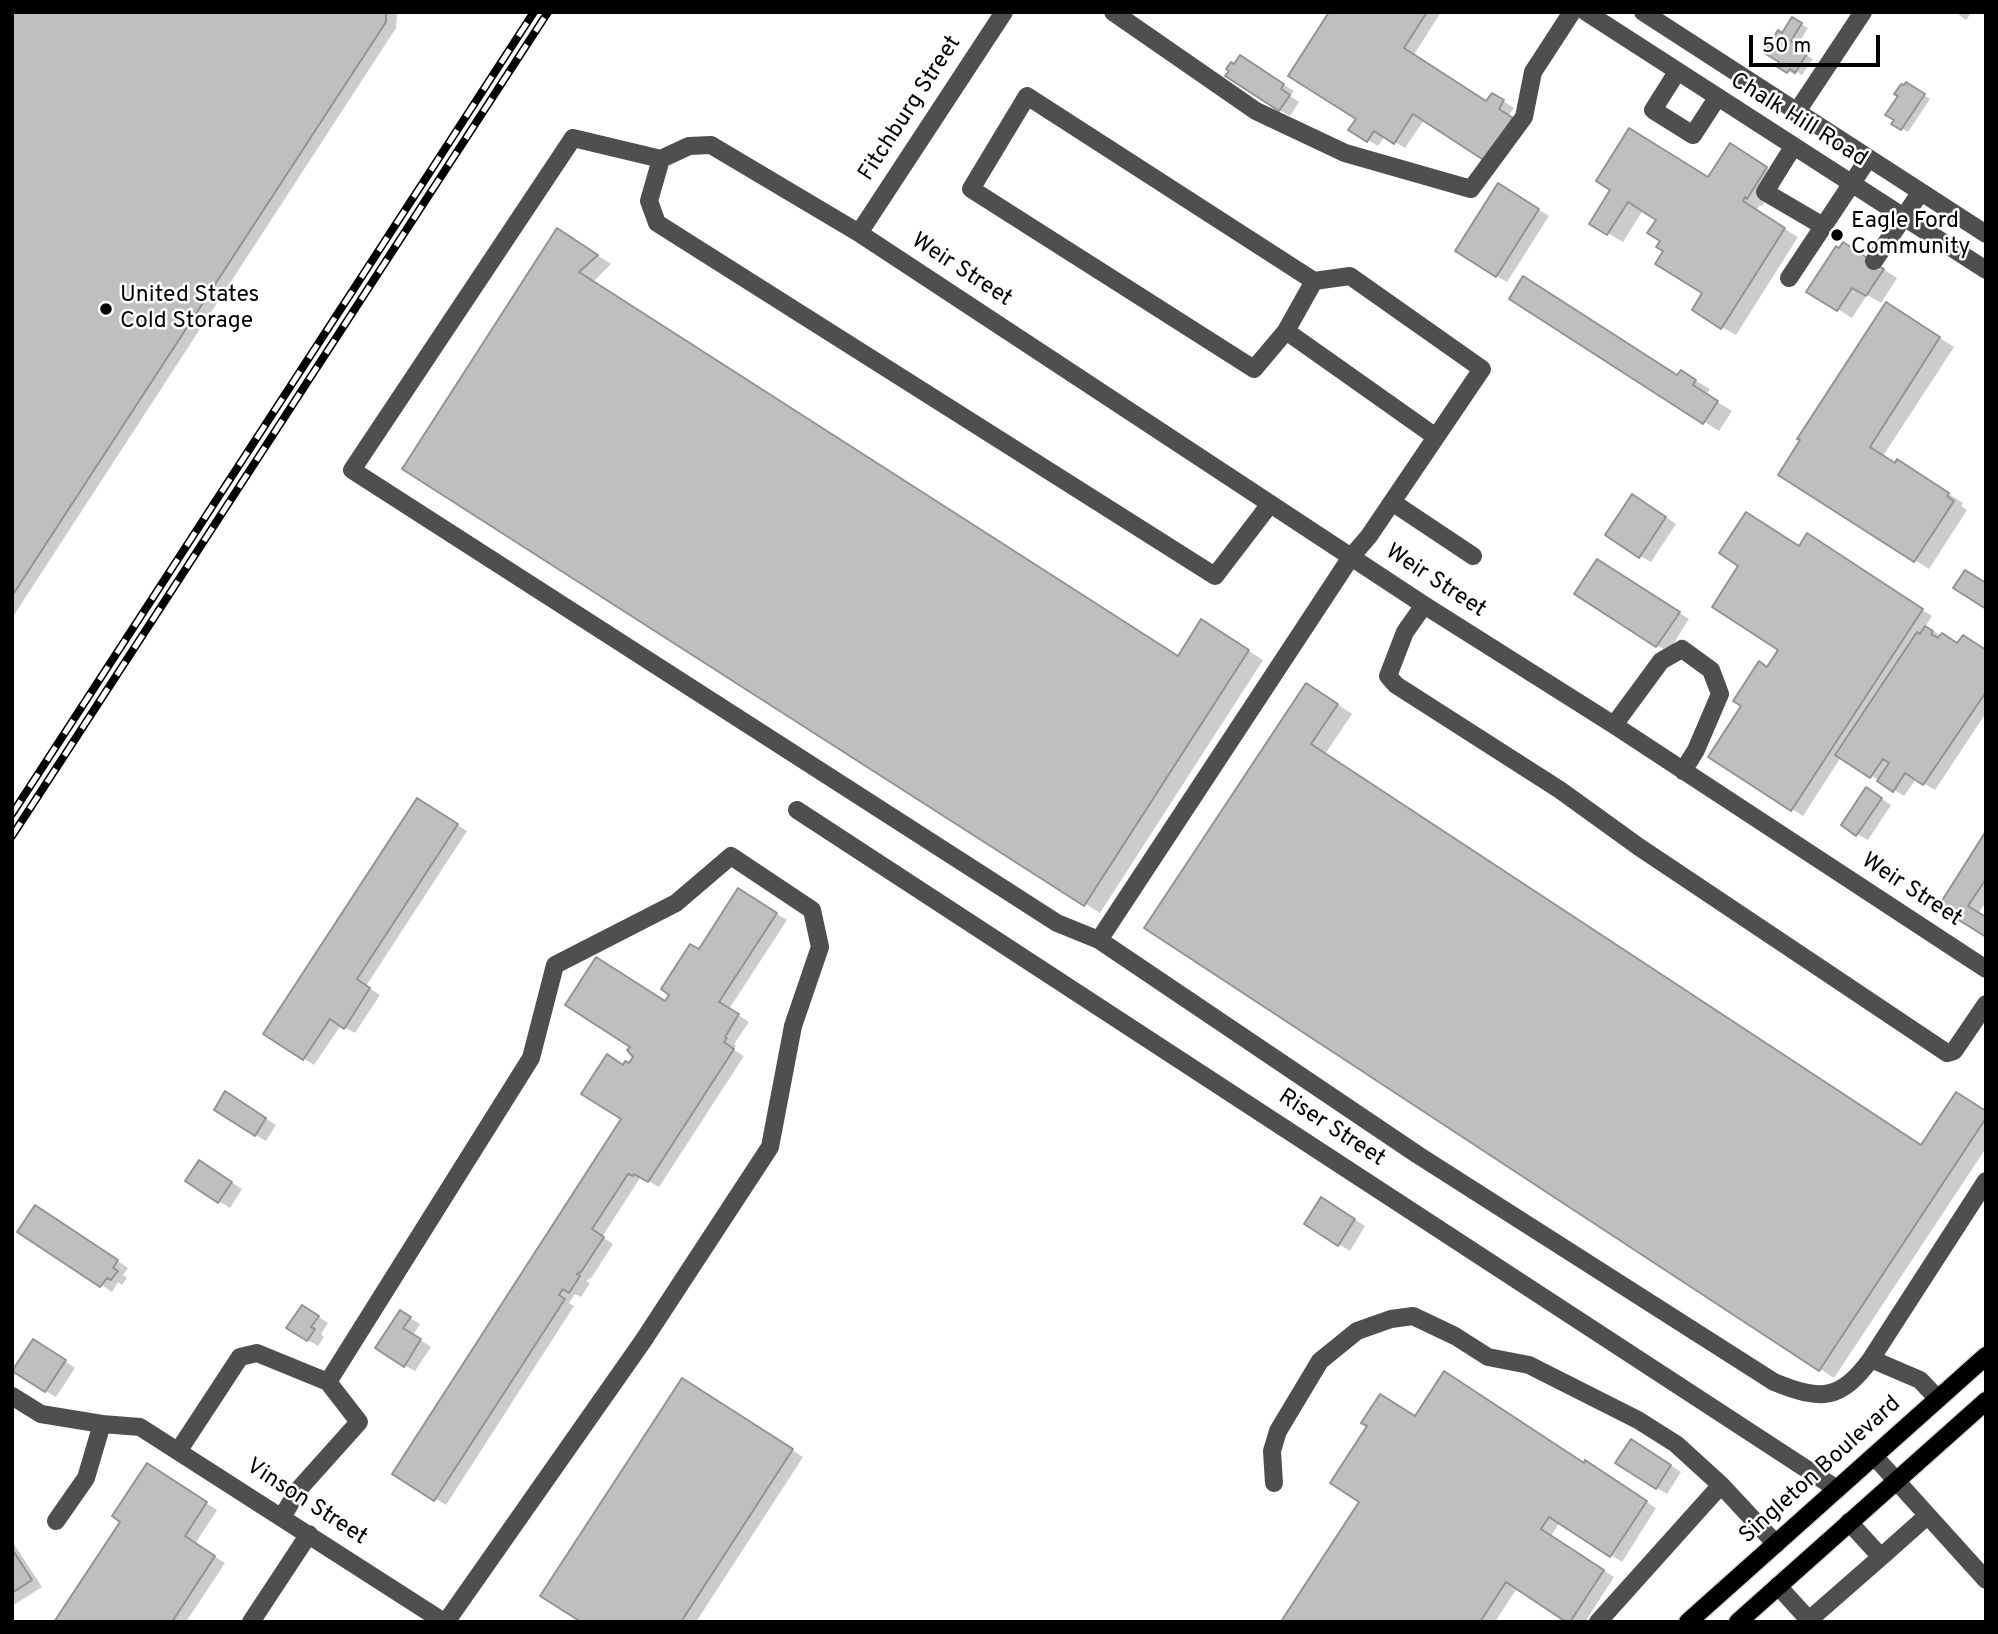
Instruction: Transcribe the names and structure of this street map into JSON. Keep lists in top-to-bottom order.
{
  "streets": {
    "main road": ["Singleton Boulevard"],
    "street": [
      "Fitchburg Street",
      "Chalk Hill Road",
      "Weir Street",
      "Riser Street",
      "Vinson Street"
    ]
  },
  "crossings": [
    ["Fitchburg Street", "Weir Street"],
    ["Riser Street", "Singleton Boulevard"]
  ],
  "places": ["Eagle Ford Community", "United States Cold Storage"],
  "scale_bar": "50 m"
}
